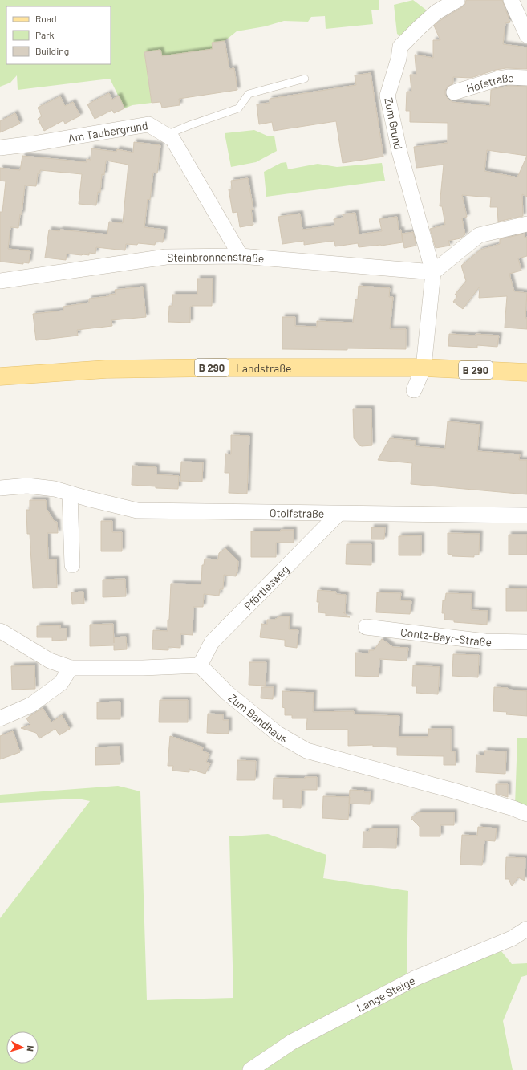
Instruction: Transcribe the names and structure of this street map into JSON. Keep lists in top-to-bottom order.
{
  "streets": {
    "main road": ["B 290", "Landstraße"],
    "street": [
      "Hofstraße",
      "Zum Grund",
      "Am Taubergrund",
      "Steinbronnenstraße",
      "Otolfstraße",
      "Pförtlesweg",
      "Contz-Bayr-Straße",
      "Zum Bandhaus",
      "Lange Steige"
    ]
  },
  "crossings": [
    ["Zum Grund", "Steinbronnenstraße"],
    ["Am Taubergrund", "Steinbronnenstraße"],
    ["Otolfstraße", "Pförtlesweg"],
    ["Pförtlesweg", "Zum Bandhaus"]
  ],
  "legend": ["Road", "Park", "Building"],
  "north": "right"
}
